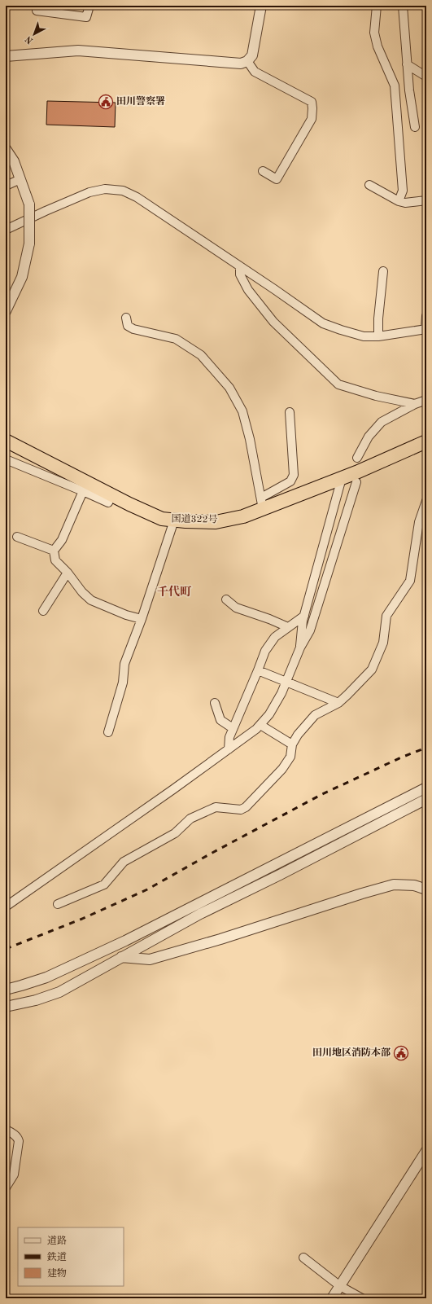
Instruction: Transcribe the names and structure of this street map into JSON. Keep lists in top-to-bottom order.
{
  "streets": {
    "highway": ["国道322号"]
  },
  "districts": ["千代町"],
  "places": {
    "public building": ["田川警察署", "田川地区消防本部"]
  },
  "legend": ["道路", "鉄道", "建物"],
  "north": "bottom left"
}
